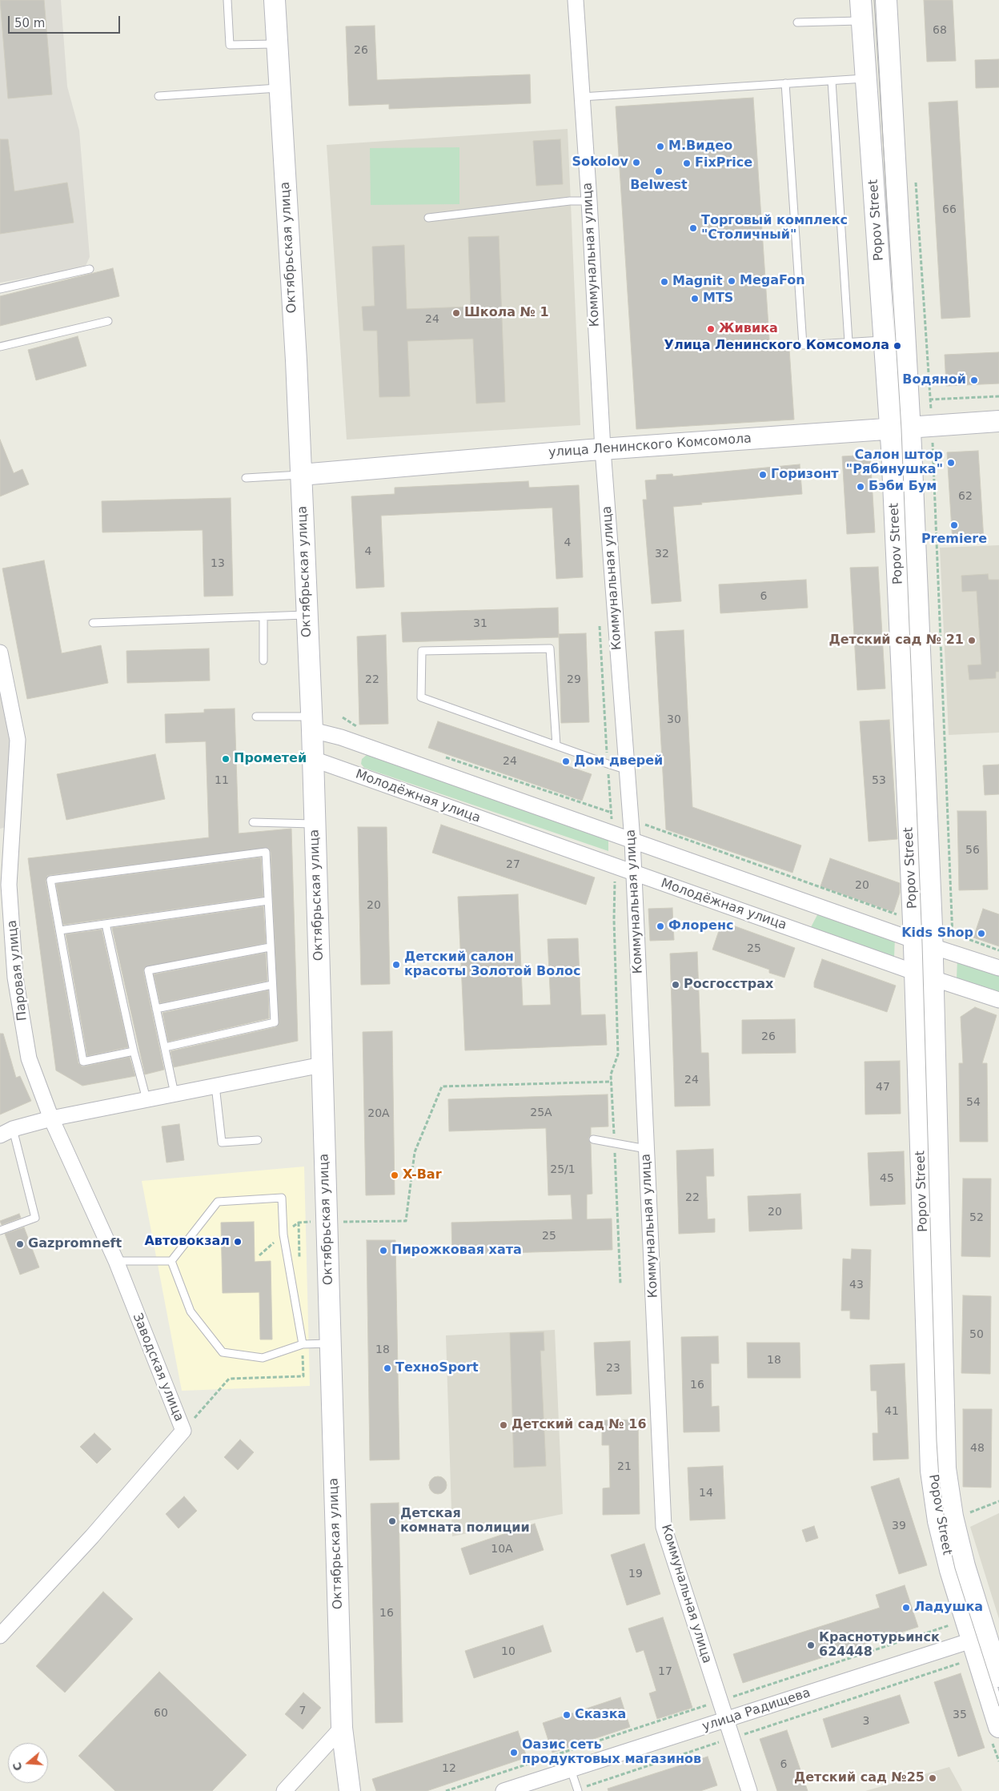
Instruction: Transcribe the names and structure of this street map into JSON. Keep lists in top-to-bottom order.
{
  "streets": {
    "street": [
      "Popov Street",
      "Октябрьская улица",
      "Коммунальная улица",
      "улица Ленинского Комсомола",
      "Молодёжная улица",
      "Паровая улица",
      "Заводская улица",
      "улица Радищева"
    ]
  },
  "crossings": [
    ["Popov Street", "улица Ленинского Комсомола"],
    ["Popov Street", "Молодёжная улица"],
    ["Popov Street", "улица Радищева"],
    ["Октябрьская улица", "улица Ленинского Комсомола"],
    ["Октябрьская улица", "Молодёжная улица"],
    ["Коммунальная улица", "улица Ленинского Комсомола"],
    ["Коммунальная улица", "Молодёжная улица"],
    ["Коммунальная улица", "улица Радищева"],
    ["Паровая улица", "Заводская улица"]
  ],
  "places": [
    "М.Видео",
    "Sokolov",
    "FixPriсe",
    "Belwest",
    "Торговый комплекс \"Столичный\"",
    "MegaFon",
    "Magnit",
    "MTS",
    "Школа № 1",
    "Живика",
    "Улица Ленинского Комсомола",
    "Водяной",
    "Салон штор \"Рябинушка\"",
    "Горизонт",
    "Бэби Бум",
    "Premiere",
    "Детский сад № 21",
    "Прометей",
    "Дом дверей",
    "Флоренс",
    "Kids Shop",
    "Детский салон красоты Золотой Волос",
    "Росгосстрах",
    "X-Bar",
    "Автовокзал",
    "Gazpromneft",
    "Пирожковая хата",
    "ТехноSport",
    "Детский сад № 16",
    "Детская комната полиции",
    "Ладушка",
    "Краснотурьинск 624448",
    "Сказка",
    "Оазис сеть продуктовых магазинов",
    "Детский сад №25"
  ],
  "house_numbers": [
    "68",
    "26",
    "66",
    "24",
    "62",
    "4",
    "4",
    "32",
    "13",
    "6",
    "31",
    "22",
    "29",
    "30",
    "24",
    "11",
    "53",
    "56",
    "27",
    "20",
    "20",
    "25",
    "26",
    "24",
    "47",
    "54",
    "25А",
    "20А",
    "25/1",
    "45",
    "22",
    "20",
    "52",
    "25",
    "43",
    "50",
    "18",
    "18",
    "23",
    "16",
    "41",
    "48",
    "21",
    "14",
    "39",
    "10А",
    "19",
    "16",
    "10",
    "17",
    "7",
    "60",
    "35",
    "3",
    "6",
    "12"
  ],
  "scale_bar": "50 m",
  "north": "left"
}
